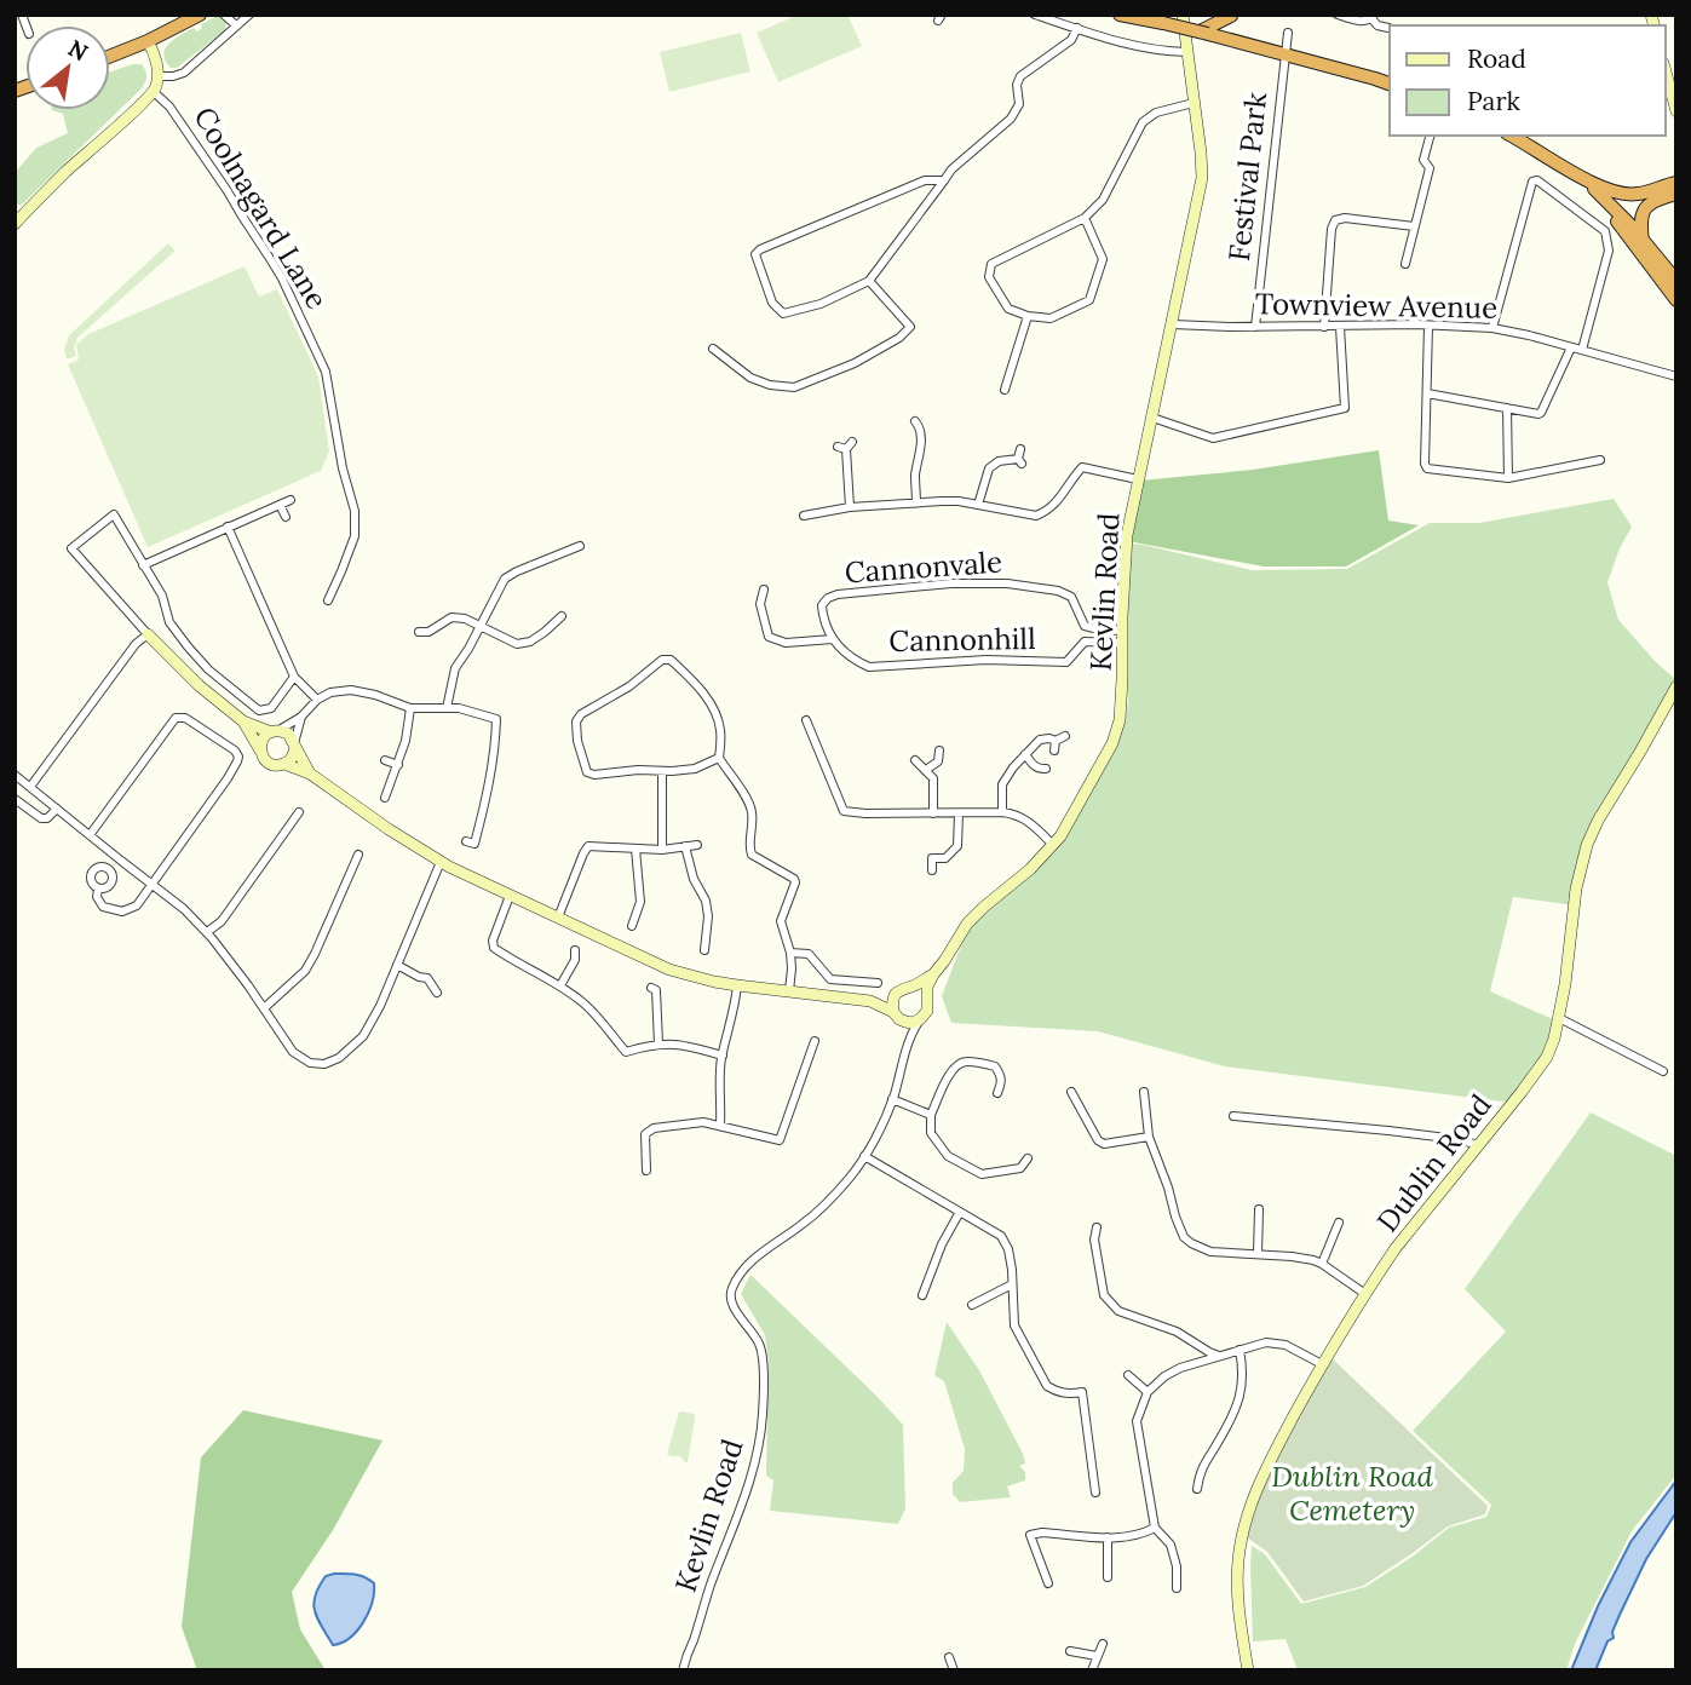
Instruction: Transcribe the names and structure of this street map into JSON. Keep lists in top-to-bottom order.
{
  "streets": {
    "street": [
      "Festival Park",
      "Coolnagard Lane",
      "Townview Avenue",
      "Cannonvale",
      "Kevlin Road",
      "Cannonhill",
      "Dublin Road"
    ]
  },
  "crossings": [
    ["Festival Park", "Townview Avenue"],
    ["Townview Avenue", "Kevlin Road"],
    ["Cannonvale", "Kevlin Road"],
    ["Cannonvale", "Cannonhill"],
    ["Kevlin Road", "Cannonhill"]
  ],
  "parks": ["Dublin Road Cemetery"],
  "legend": ["Road", "Park"],
  "north": "top right"
}
